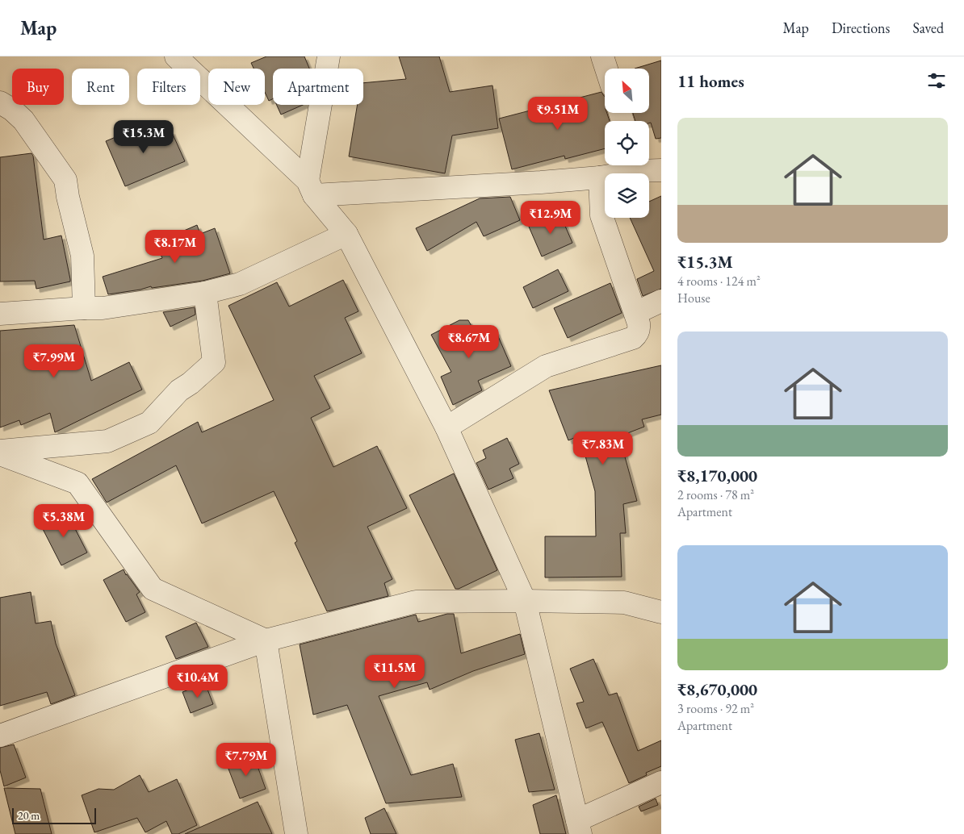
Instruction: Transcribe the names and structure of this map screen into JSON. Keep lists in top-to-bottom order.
{
  "scale_bar": "20 m",
  "north": "top left",
  "page": {
    "header": "Map",
    "nav": ["Map", "Directions", "Saved"],
    "heading": "11 homes",
    "chip": [
      "Buy",
      "Rent",
      "Filters",
      "New",
      "Apartment"
    ],
    "price": [
      "₹9.51M",
      "₹15.3M",
      "₹12.9M",
      "₹8.17M",
      "₹8.67M",
      "₹7.99M",
      "₹7.83M",
      "₹5.38M",
      "₹11.5M",
      "₹10.4M",
      "₹7.79M"
    ],
    "list": [
      {
        "name": "₹15.3M",
        "note": "4 rooms · 124 m² · House"
      },
      {
        "name": "₹8,170,000",
        "note": "2 rooms · 78 m² · Apartment"
      },
      {
        "name": "₹8,670,000",
        "note": "3 rooms · 92 m² · Apartment"
      }
    ],
    "scale": "20 m"
  }
}
